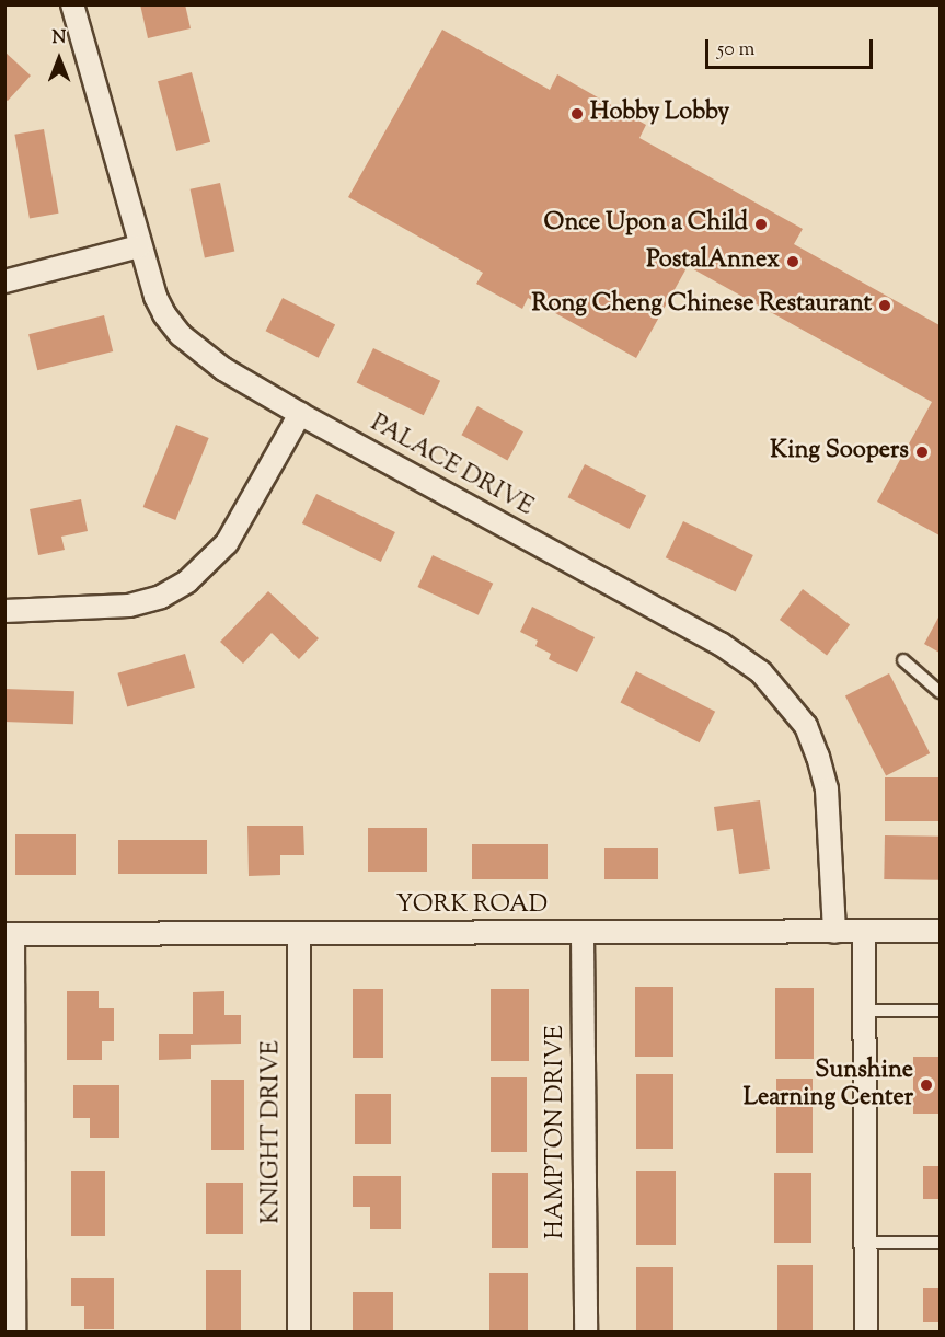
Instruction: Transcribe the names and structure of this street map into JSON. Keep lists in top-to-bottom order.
{
  "streets": {
    "street": [
      "PALACE DRIVE",
      "YORK ROAD",
      "KNIGHT DRIVE",
      "HAMPTON DRIVE"
    ]
  },
  "crossings": [
    ["PALACE DRIVE", "YORK ROAD"],
    ["YORK ROAD", "KNIGHT DRIVE"],
    ["YORK ROAD", "HAMPTON DRIVE"]
  ],
  "places": [
    "Hobby Lobby",
    "Once Upon a Child",
    "PostalAnnex",
    "Rong Cheng Chinese Restaurant",
    "King Soopers",
    "Sunshine Learning Center"
  ],
  "scale_bar": "50 m",
  "north": "top"
}
